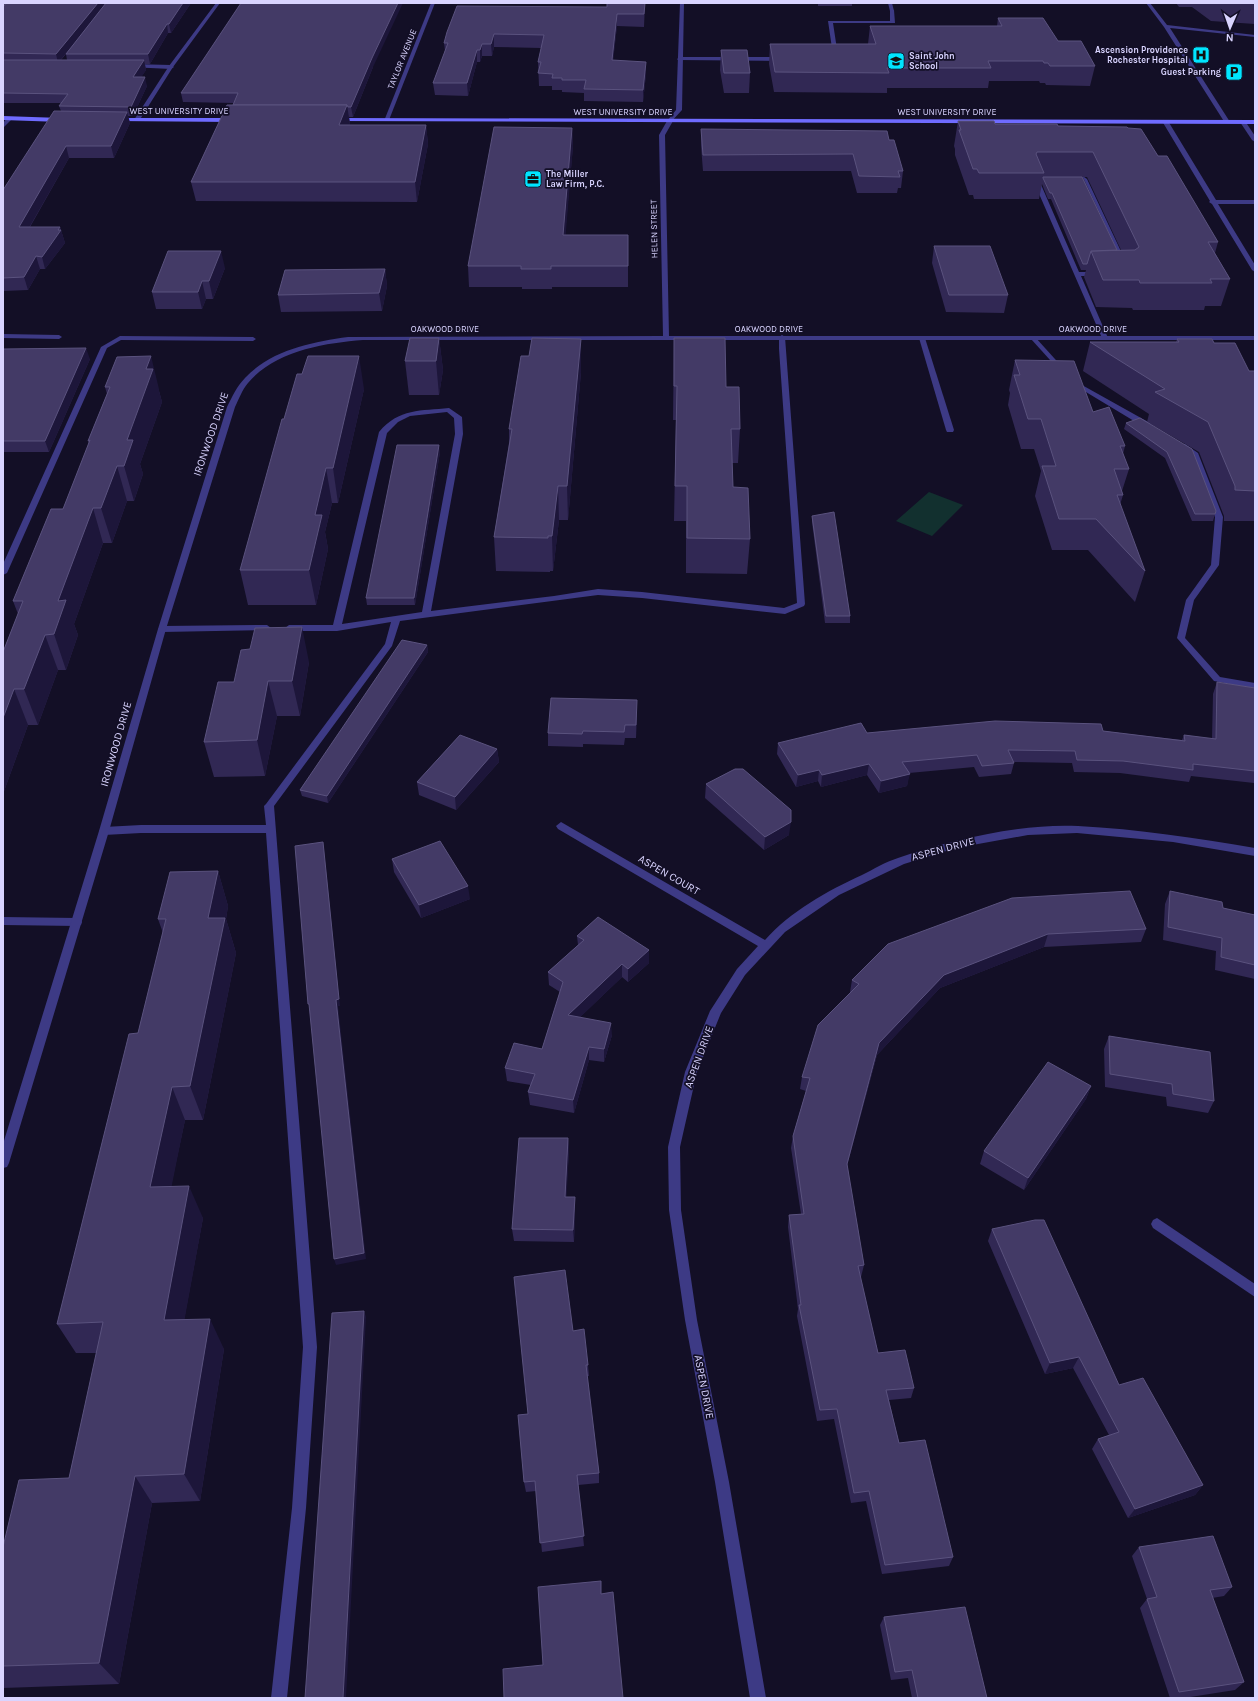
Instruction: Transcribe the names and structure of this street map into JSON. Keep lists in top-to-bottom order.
{
  "streets": {
    "main road": ["WEST UNIVERSITY DRIVE"],
    "street": [
      "TAYLOR AVENUE",
      "HELEN STREET",
      "OAKWOOD DRIVE",
      "IRONWOOD DRIVE",
      "ASPEN DRIVE",
      "ASPEN COURT"
    ]
  },
  "crossings": [
    ["TAYLOR AVENUE", "WEST UNIVERSITY DRIVE"],
    ["WEST UNIVERSITY DRIVE", "HELEN STREET"],
    ["HELEN STREET", "OAKWOOD DRIVE"],
    ["OAKWOOD DRIVE", "IRONWOOD DRIVE"],
    ["ASPEN DRIVE", "ASPEN COURT"]
  ],
  "places": {
    "hospital": ["Ascension Providence Rochester Hospital"],
    "school or university": ["Saint John School"],
    "parking": ["Guest Parking"],
    "office": ["The Miller Law Firm, P.C."]
  },
  "north": "bottom"
}
